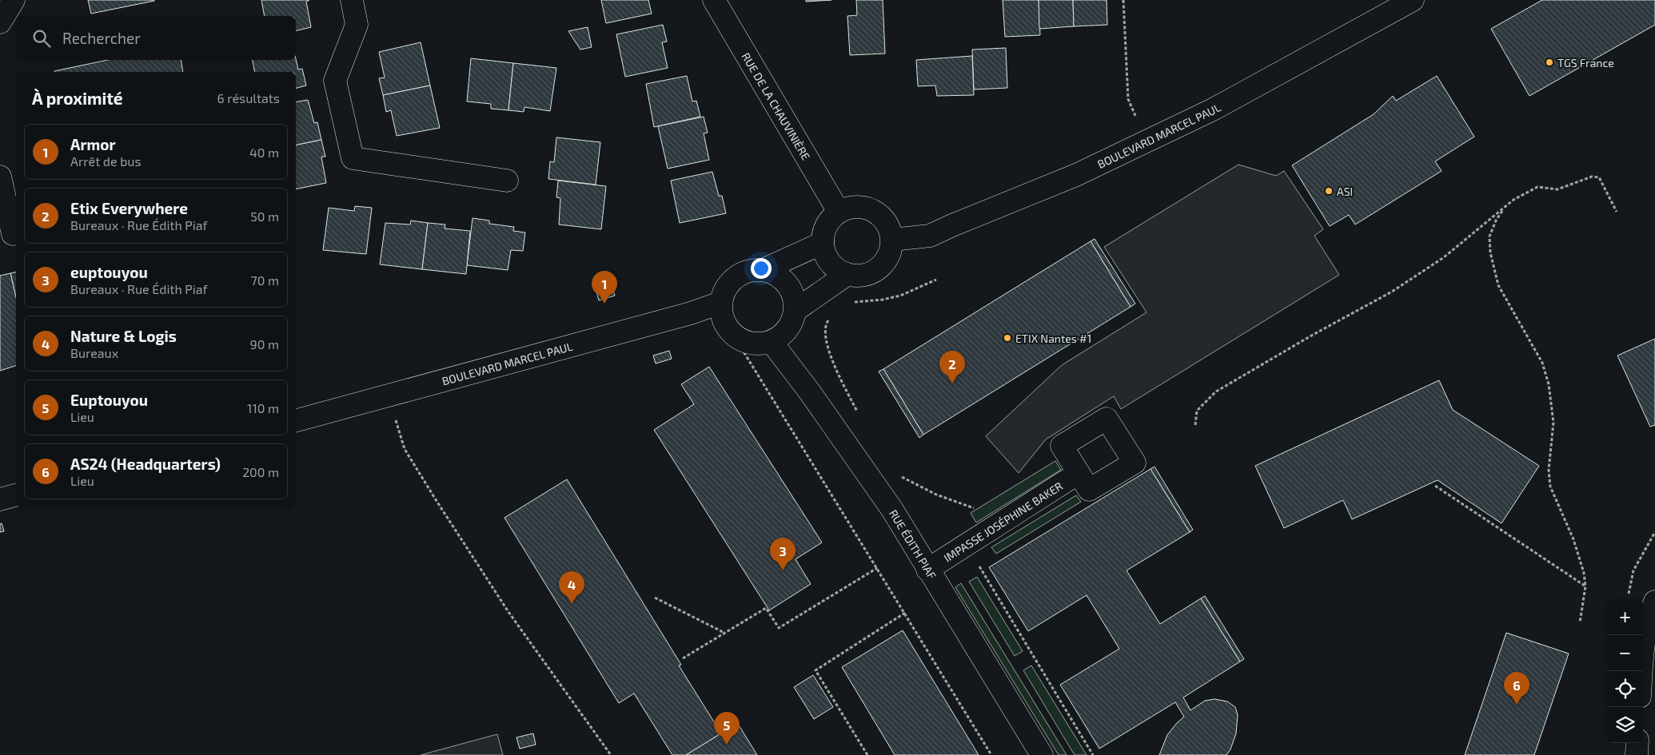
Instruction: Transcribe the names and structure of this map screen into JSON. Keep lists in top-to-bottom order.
{
  "streets": {
    "street": [
      "RUE DE LA CHAUVINIÈRE",
      "BOULEVARD MARCEL PAUL",
      "IMPASSE JOSÉPHINE BAKER",
      "RUE ÉDITH PIAF"
    ]
  },
  "crossings": [
    ["RUE DE LA CHAUVINIÈRE", "BOULEVARD MARCEL PAUL"],
    ["BOULEVARD MARCEL PAUL", "RUE ÉDITH PIAF"],
    ["IMPASSE JOSÉPHINE BAKER", "RUE ÉDITH PIAF"]
  ],
  "places": ["TGS France", "ASI", "ETIX Nantes #1"],
  "page": {
    "search": "Rechercher",
    "heading": ["À proximité", "6 résultats"],
    "list": [
      {
        "mark": "1",
        "name": "Armor",
        "note": "Arrêt de bus",
        "value": "40 m"
      },
      {
        "mark": "2",
        "name": "Etix Everywhere",
        "note": "Bureaux · Rue Édith Piaf",
        "value": "50 m"
      },
      {
        "mark": "3",
        "name": "euptouyou",
        "note": "Bureaux · Rue Édith Piaf",
        "value": "70 m"
      },
      {
        "mark": "4",
        "name": "Nature & Logis",
        "note": "Bureaux",
        "value": "90 m"
      },
      {
        "mark": "5",
        "name": "Euptouyou",
        "note": "Lieu",
        "value": "110 m"
      },
      {
        "mark": "6",
        "name": "AS24 (Headquarters)",
        "note": "Lieu",
        "value": "200 m"
      }
    ],
    "pins": [
      "1",
      "2",
      "3",
      "4",
      "6",
      "5"
    ],
    "map_buttons": ["+", "−"]
  }
}
